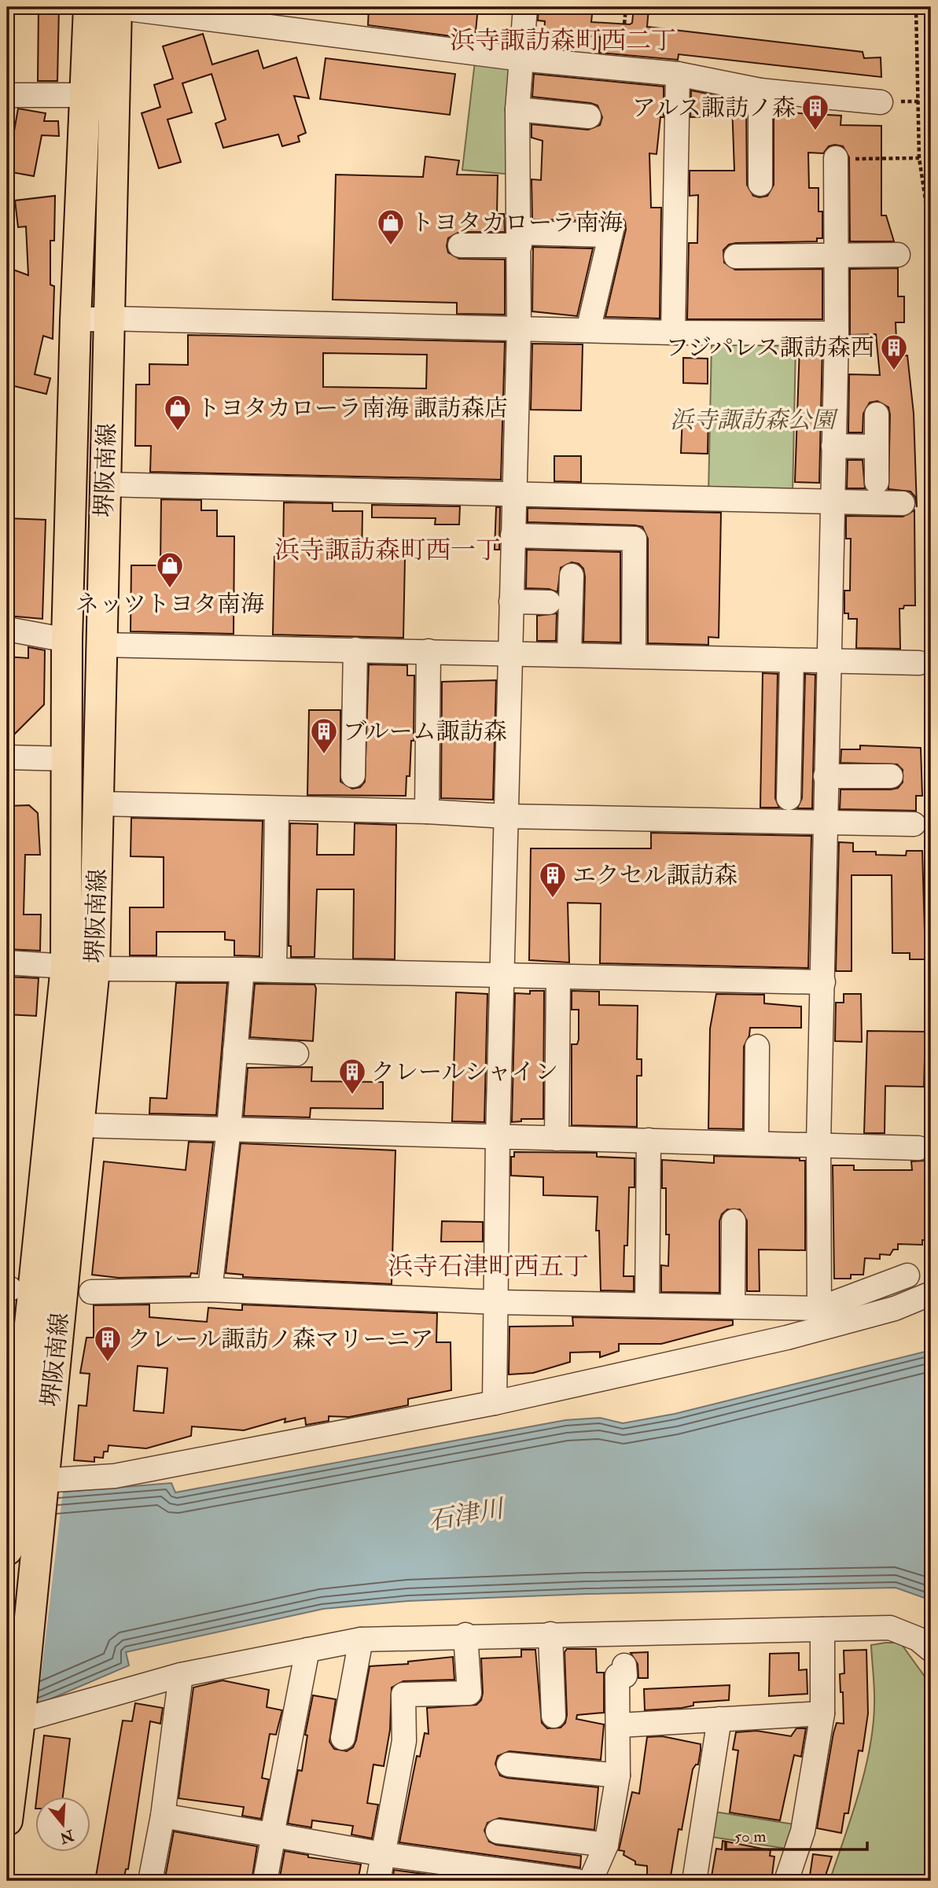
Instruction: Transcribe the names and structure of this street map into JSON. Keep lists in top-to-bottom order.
{
  "streets": {
    "main road": ["堺阪南線"]
  },
  "districts": ["浜寺諏訪森町西二丁", "浜寺諏訪森町西一丁", "浜寺石津町西五丁"],
  "water": ["石津川"],
  "parks": ["浜寺諏訪森公園"],
  "places": {
    "building": [
      "アルス諏訪ノ森",
      "フジパレス諏訪森西",
      "ブルーム諏訪森",
      "エクセル諏訪森",
      "クレールシャイン",
      "クレール諏訪ノ森マリーニア"
    ],
    "shop": ["トヨタカローラ南海", "トヨタカローラ南海 諏訪森店", "ネッツトヨタ南海"]
  },
  "scale_bar": "50 m",
  "north": "bottom"
}
